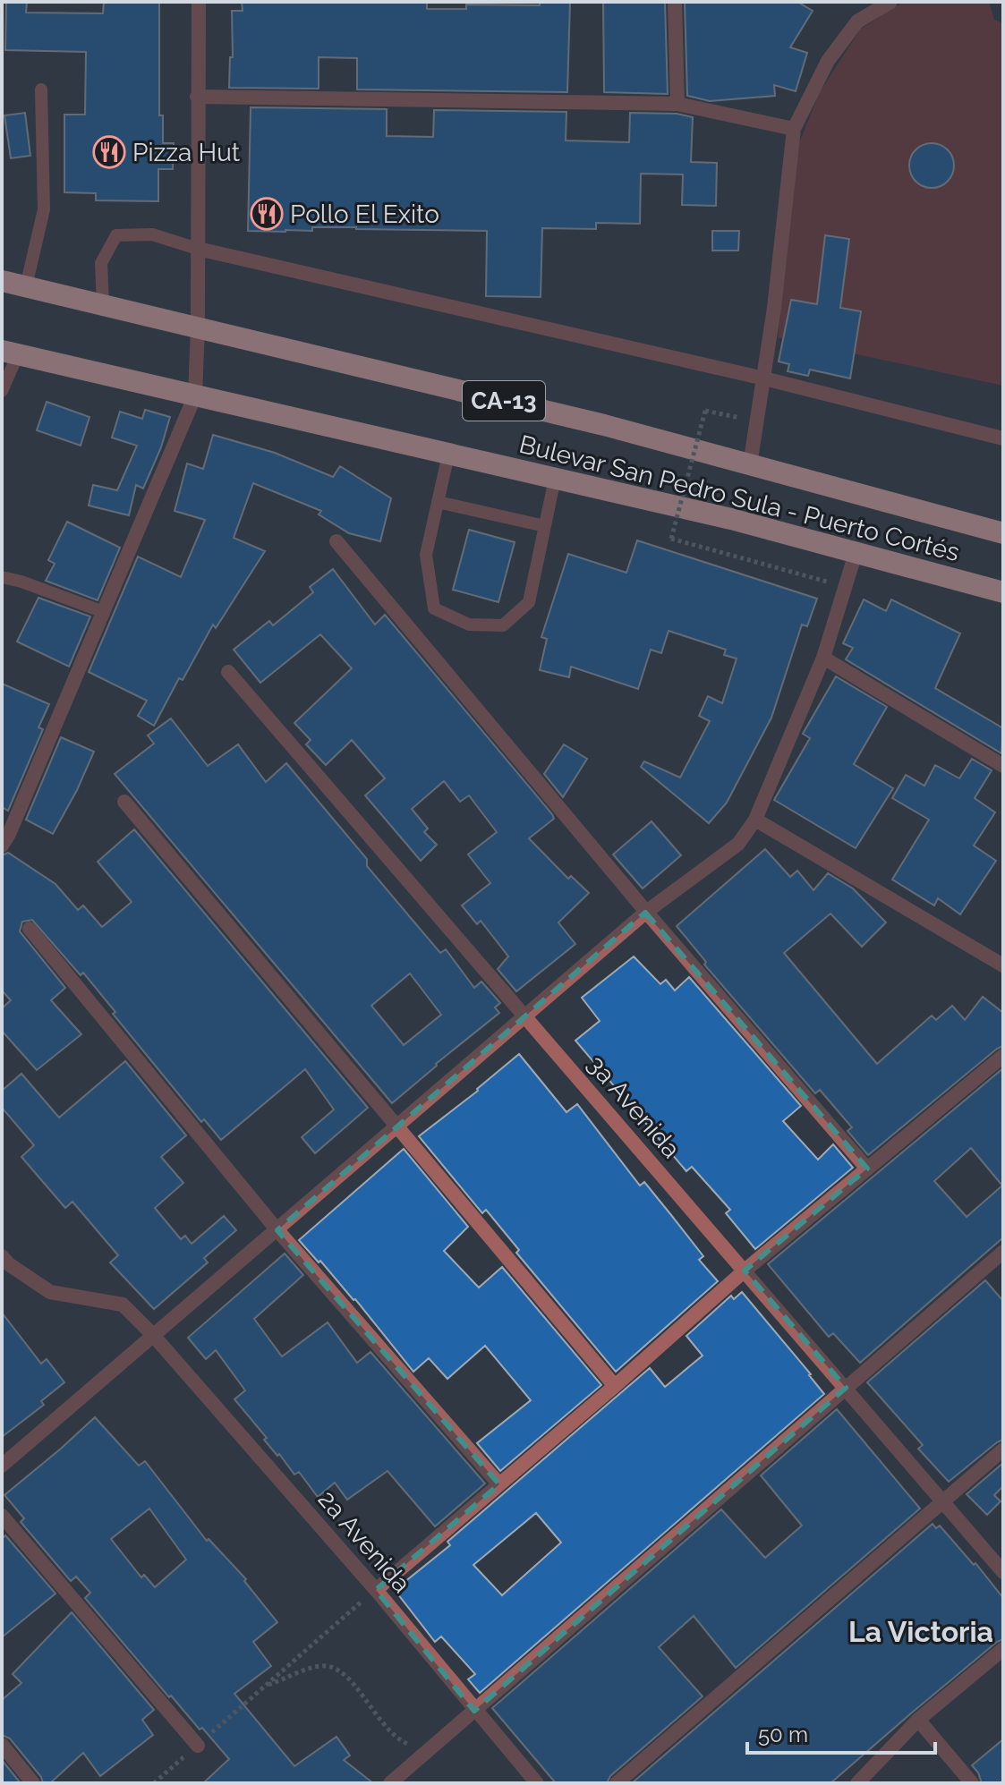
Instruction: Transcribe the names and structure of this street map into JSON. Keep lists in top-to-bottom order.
{
  "streets": {
    "highway": ["CA-13", "Bulevar San Pedro Sula - Puerto Cortés"],
    "street": ["3a Avenida", "2a Avenida"]
  },
  "districts": ["La Victoria"],
  "places": {
    "restaurant": ["Pizza Hut", "Pollo El Exito"]
  },
  "scale_bar": "50 m"
}
